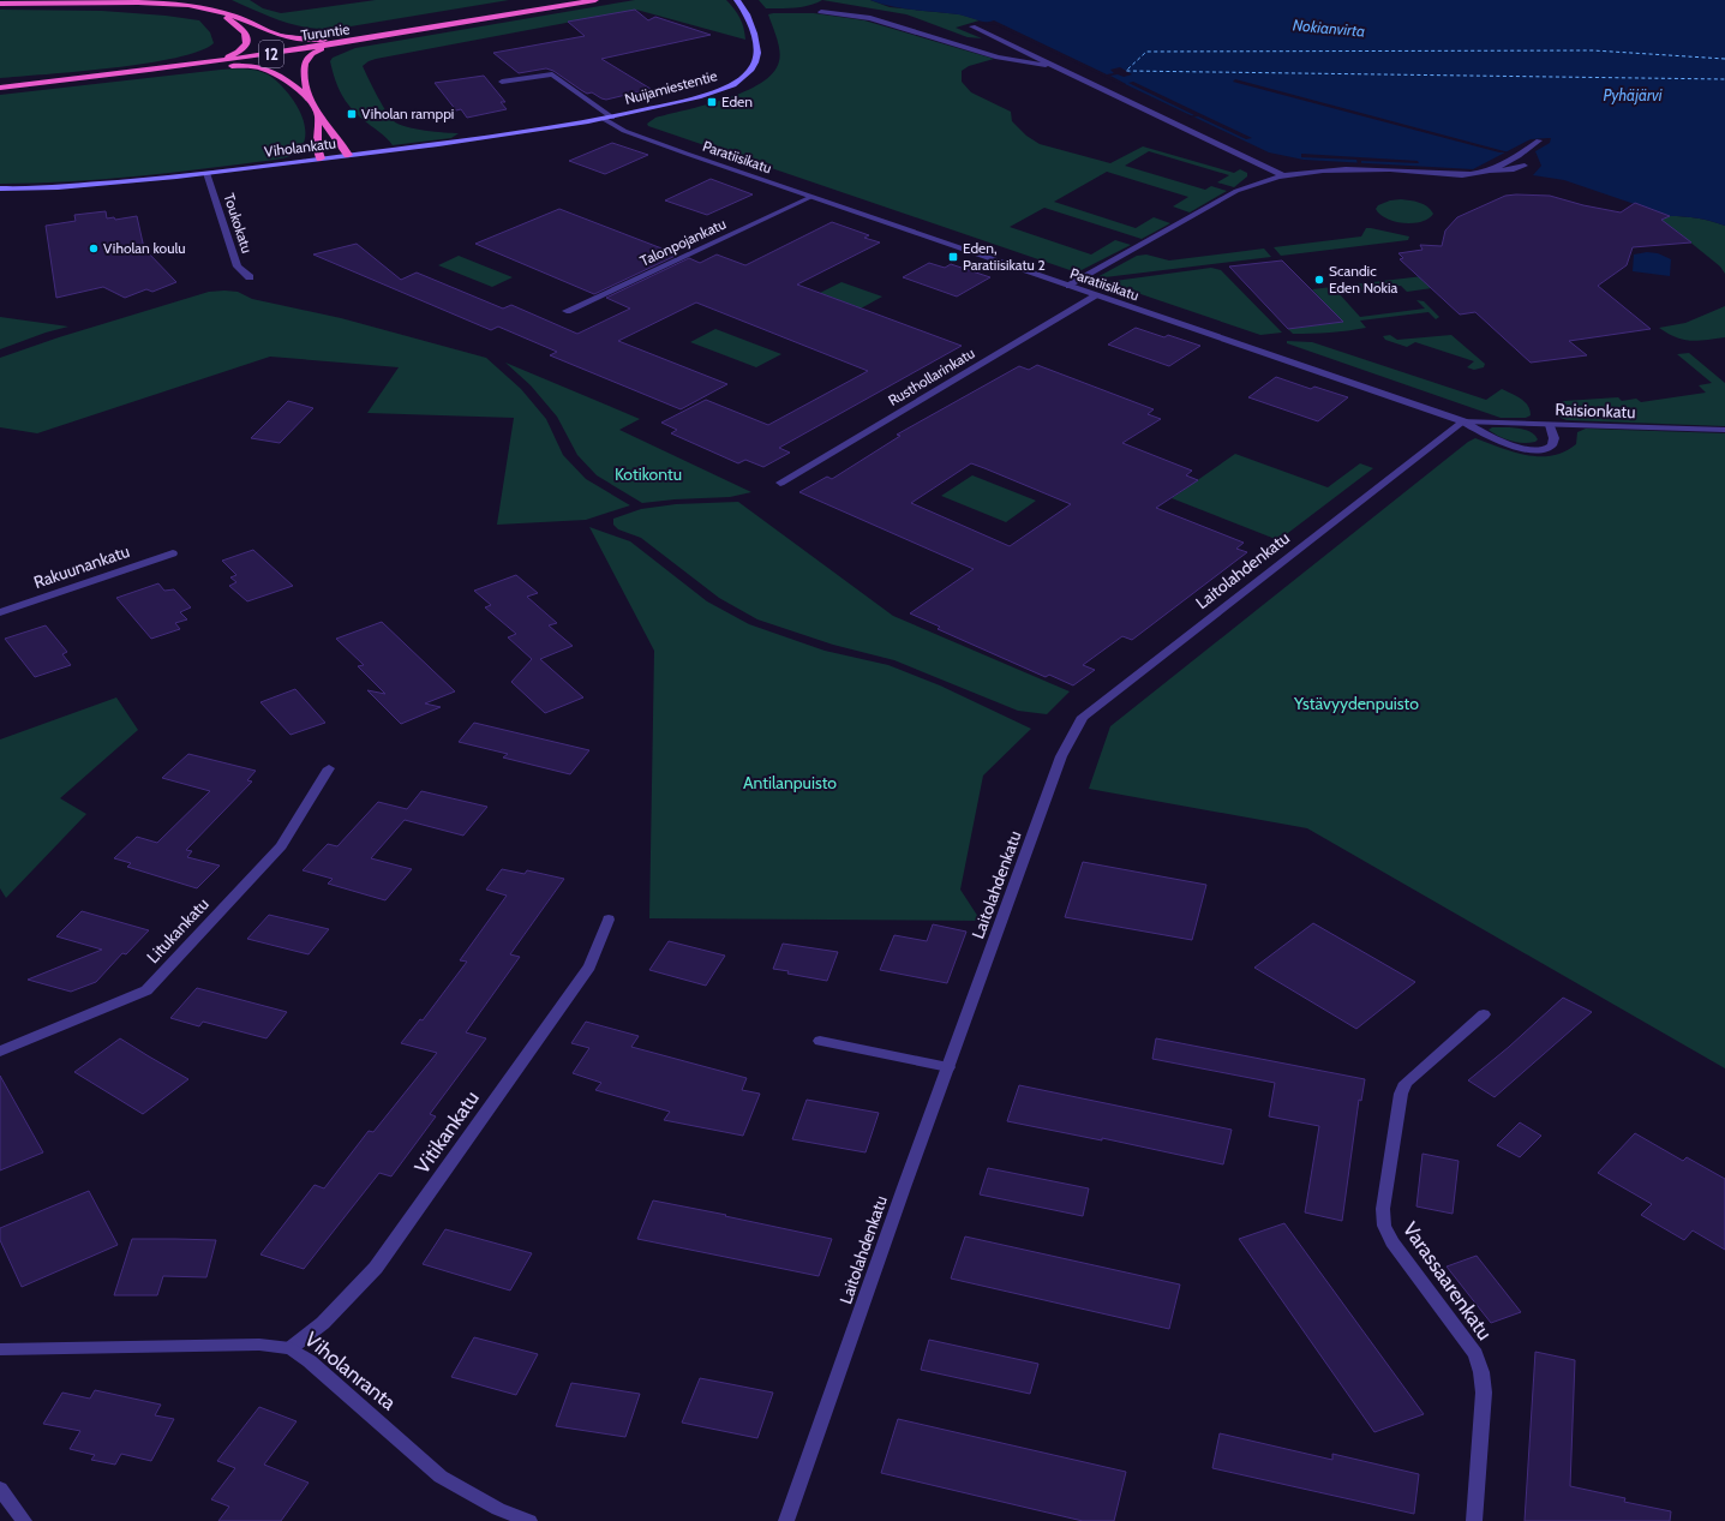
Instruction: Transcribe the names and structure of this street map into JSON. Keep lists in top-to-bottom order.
{
  "streets": {
    "highway": ["Turuntie", "12"],
    "main road": ["Nuijamiestentie", "Viholankatu"],
    "street": [
      "Paratiisikatu",
      "Toukokatu",
      "Talonpojankatu",
      "Rusthollarinkatu",
      "Raisionkatu",
      "Rakuunankatu",
      "Laitolahdenkatu",
      "Litukankatu",
      "Vitikankatu",
      "Varassaarenkatu",
      "Viholanranta"
    ]
  },
  "crossings": [
    ["Nuijamiestentie", "Viholankatu"],
    ["Nuijamiestentie", "Paratiisikatu"],
    ["Viholankatu", "Paratiisikatu"],
    ["Viholankatu", "Toukokatu"],
    ["Paratiisikatu", "Talonpojankatu"],
    ["Paratiisikatu", "Rusthollarinkatu"],
    ["Paratiisikatu", "Raisionkatu"],
    ["Paratiisikatu", "Laitolahdenkatu"],
    ["Raisionkatu", "Laitolahdenkatu"],
    ["Vitikankatu", "Viholanranta"]
  ],
  "water": ["Nokianvirta", "Pyhäjärvi"],
  "parks": ["Kotikontu", "Ystävyydenpuisto", "Antilanpuisto"],
  "places": {
    "transit": ["Eden", "Viholan ramppi", "Eden, Paratiisikatu 2"],
    "other": ["Viholan koulu", "Scandic Eden Nokia"]
  }
}
